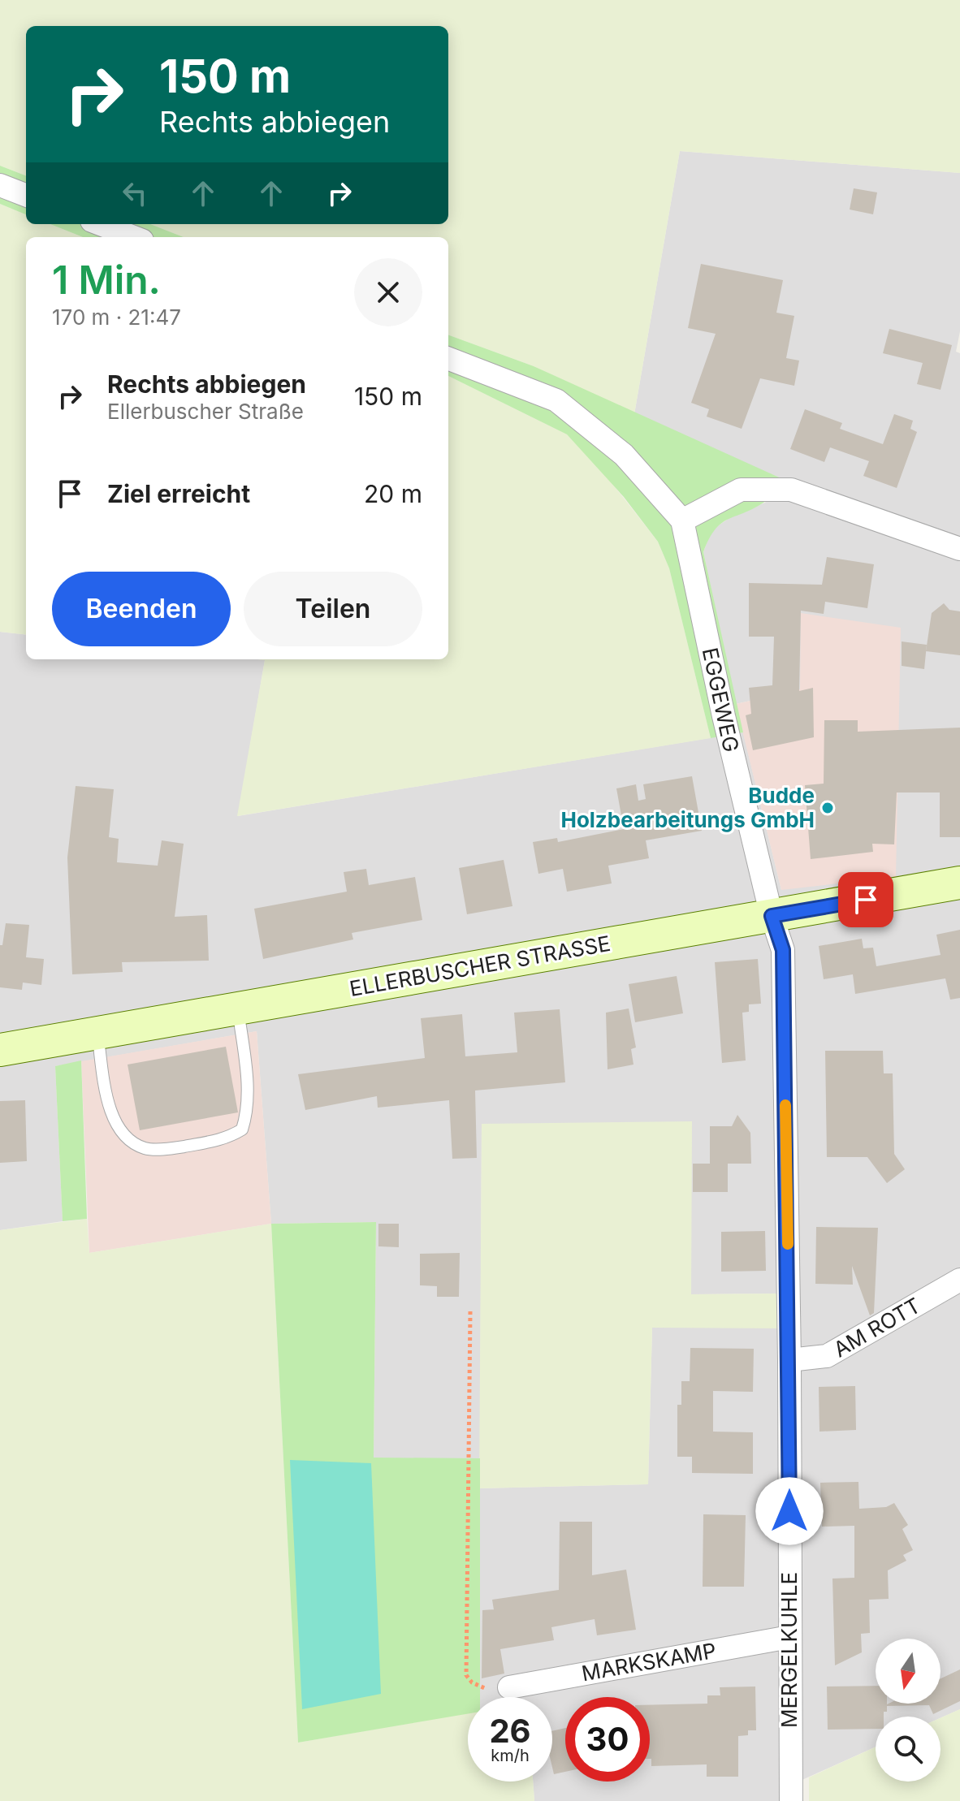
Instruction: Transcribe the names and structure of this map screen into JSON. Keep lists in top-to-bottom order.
{
  "streets": {
    "main road": ["ELLERBUSCHER STRASSE"],
    "street": [
      "EGGEWEG",
      "AM ROTT",
      "MERGELKUHLE",
      "MARKSKAMP"
    ]
  },
  "crossings": [
    ["EGGEWEG", "ELLERBUSCHER STRASSE"],
    ["EGGEWEG", "MERGELKUHLE"],
    ["ELLERBUSCHER STRASSE", "MERGELKUHLE"],
    ["AM ROTT", "MERGELKUHLE"],
    ["MERGELKUHLE", "MARKSKAMP"]
  ],
  "places": ["Budde Holzbearbeitungs GmbH"],
  "north": "bottom",
  "page": {
    "turn": ["150 m", "Rechts abbiegen"],
    "heading": ["1 Min.", "170 m · 21:47"],
    "list": [
      {
        "name": "Rechts abbiegen",
        "note": "Ellerbuscher Straße",
        "value": "150 m"
      },
      {
        "name": "Ziel erreicht",
        "value": "20 m"
      }
    ],
    "buttons": ["Beenden", "Teilen"],
    "speed": "26 km/h",
    "limit": "30"
  }
}
